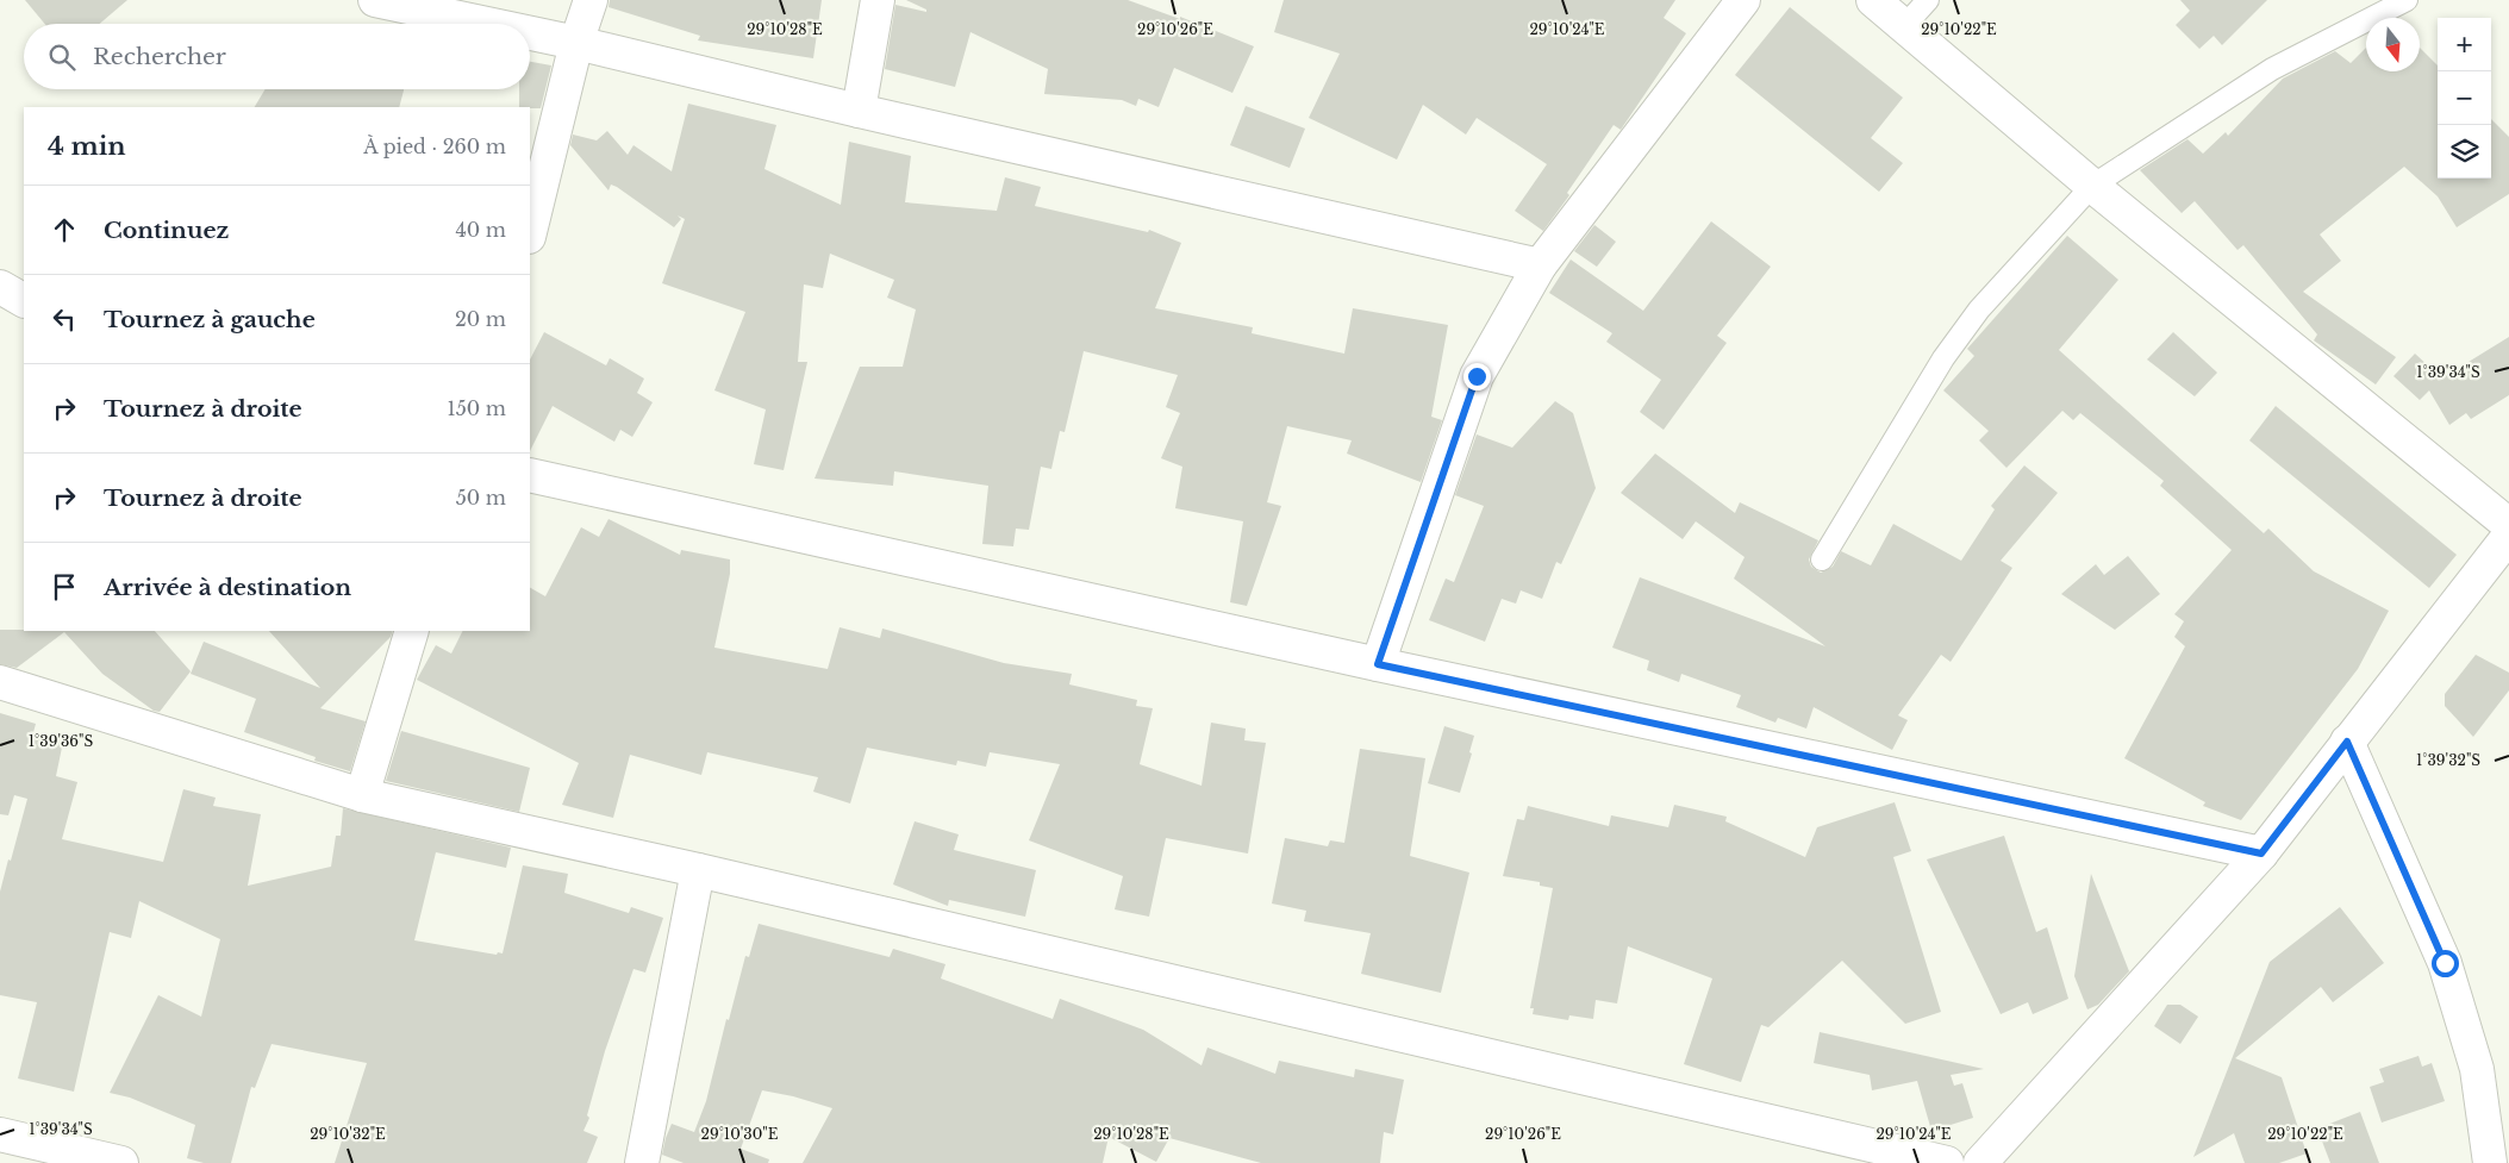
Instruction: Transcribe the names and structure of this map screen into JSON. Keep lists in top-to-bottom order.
{
  "north": "bottom",
  "page": {
    "map_buttons": ["+", "−"],
    "search": "Rechercher",
    "heading": ["4 min", "À pied · 260 m"],
    "list": [
      ["Continuez", "40 m"],
      ["Tournez à gauche", "20 m"],
      ["Tournez à droite", "150 m"],
      ["Tournez à droite", "50 m"],
      "Arrivée à destination"
    ]
  },
  "coordinates": [
    "29°10'28\"E",
    "29°10'26\"E",
    "29°10'24\"E",
    "29°10'22\"E",
    "1°39'34\"S",
    "1°39'36\"S",
    "1°39'32\"S",
    "29°10'32\"E",
    "29°10'30\"E"
  ]
}
